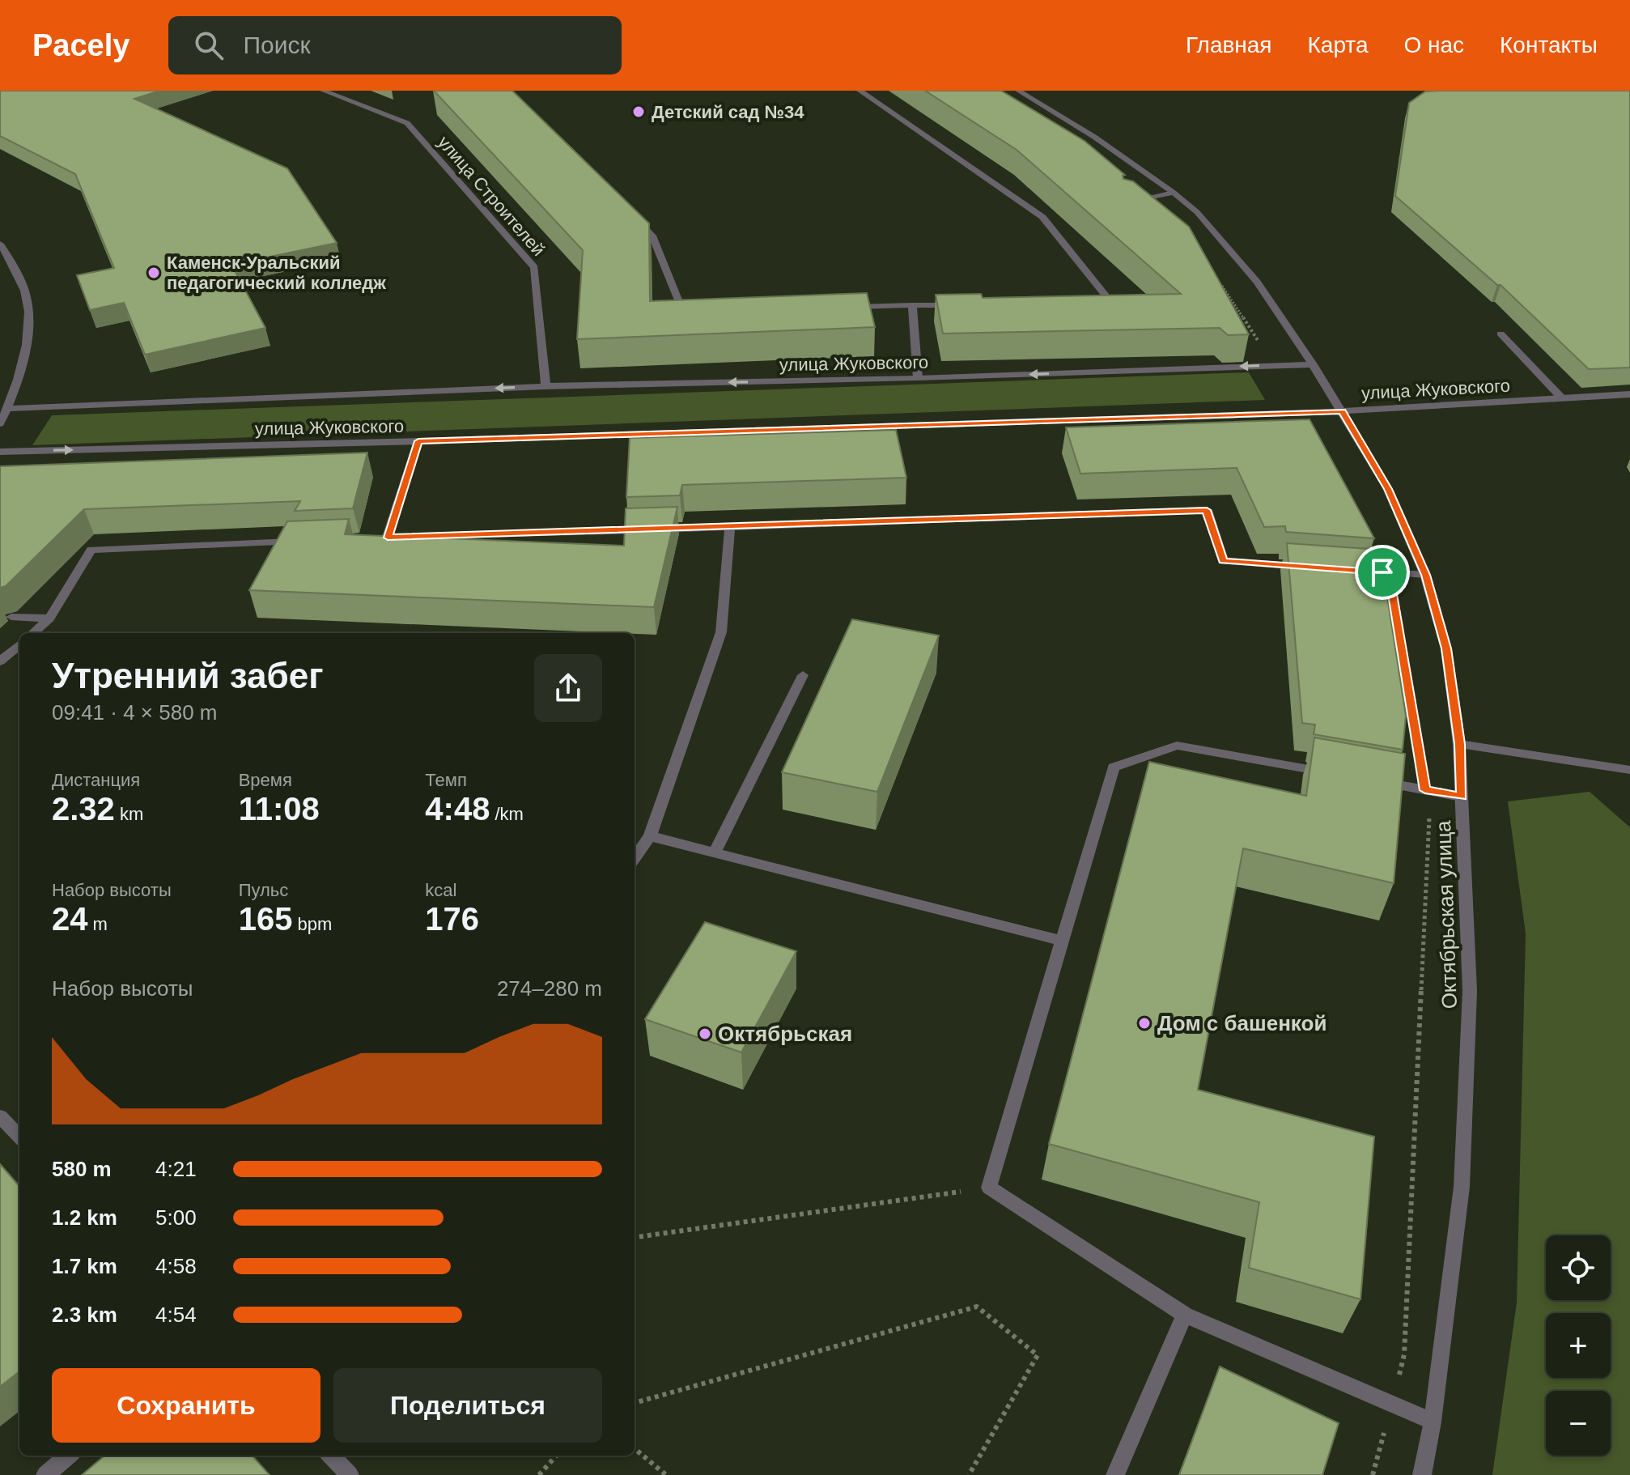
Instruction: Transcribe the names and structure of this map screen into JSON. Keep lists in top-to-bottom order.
{
  "streets": {
    "street": ["улица Строителей", "улица Жуковского", "Октябрьская улица"]
  },
  "crossings": [
    ["улица Строителей", "улица Жуковского"],
    ["улица Жуковского", "Октябрьская улица"]
  ],
  "places": [
    "Детский сад №34",
    "Каменск-Уральский педагогический колледж",
    "Дом с башенкой",
    "Октябрьская"
  ],
  "page": {
    "header": "Pacely",
    "search": "Поиск",
    "nav": [
      "Главная",
      "Карта",
      "О нас",
      "Контакты"
    ],
    "heading": ["Утренний забег", "09:41 · 4 × 580 m"],
    "stats": [
      ["Дистанция", "2.32 km"],
      ["Время", "11:08"],
      ["Темп", "4:48 /km"],
      ["Набор высоты", "24 m"],
      ["Пульс", "165 bpm"],
      ["kcal", "176"]
    ],
    "chart": ["Набор высоты", "274–280 m"],
    "list": [
      {
        "name": "580 m",
        "note": "4:21"
      },
      {
        "name": "1.2 km",
        "note": "5:00"
      },
      {
        "name": "1.7 km",
        "note": "4:58"
      },
      {
        "name": "2.3 km",
        "note": "4:54"
      }
    ],
    "map_buttons": ["+", "−"],
    "buttons": ["Сохранить", "Поделиться"]
  }
}
